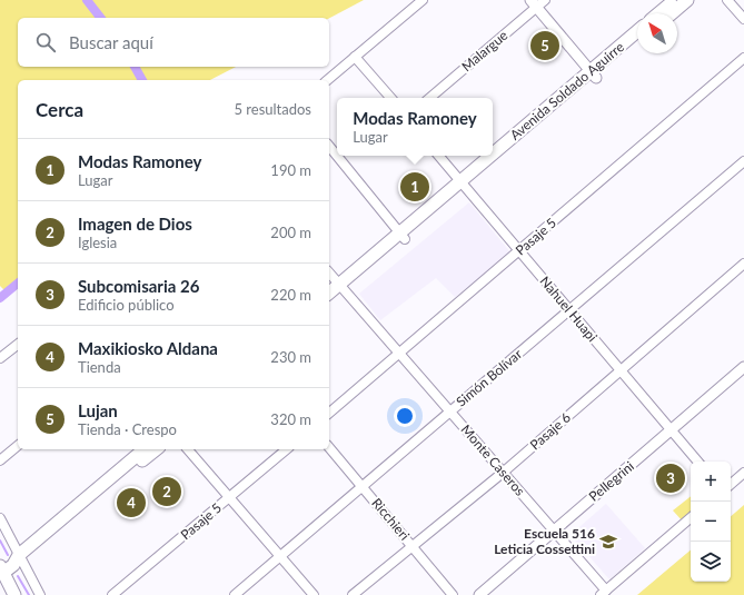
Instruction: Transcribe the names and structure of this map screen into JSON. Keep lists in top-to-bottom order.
{
  "streets": {
    "main road": ["Avenida Soldado Aguirre"],
    "street": [
      "Malargue",
      "Pasaje 5",
      "Nahuel Huapi",
      "Simón Bolívar",
      "Pasaje 6",
      "Monte Caseros",
      "Pellegrini",
      "Ricchieri"
    ]
  },
  "crossings": [
    ["Avenida Soldado Aguirre", "Nahuel Huapi"],
    ["Avenida Soldado Aguirre", "Monte Caseros"],
    ["Pasaje 5", "Nahuel Huapi"],
    ["Pasaje 5", "Monte Caseros"],
    ["Nahuel Huapi", "Simón Bolívar"],
    ["Nahuel Huapi", "Pasaje 6"],
    ["Nahuel Huapi", "Pellegrini"],
    ["Simón Bolívar", "Monte Caseros"],
    ["Simón Bolívar", "Ricchieri"],
    ["Pasaje 6", "Monte Caseros"],
    ["Pasaje 6", "Ricchieri"],
    ["Monte Caseros", "Pellegrini"]
  ],
  "places": {
    "school or university": ["Escuela 516 Leticia Cossettini"]
  },
  "north": "top left",
  "page": {
    "search": "Buscar aquí",
    "pins": [
      "5",
      "1",
      "3",
      "2",
      "4"
    ],
    "heading": ["Cerca", "5 resultados"],
    "popup": ["Modas Ramoney", "Lugar"],
    "list": [
      {
        "mark": "1",
        "name": "Modas Ramoney",
        "note": "Lugar",
        "value": "190 m"
      },
      {
        "mark": "2",
        "name": "Imagen de Dios",
        "note": "Iglesia",
        "value": "200 m"
      },
      {
        "mark": "3",
        "name": "Subcomisaria 26",
        "note": "Edificio público",
        "value": "220 m"
      },
      {
        "mark": "4",
        "name": "Maxikiosko Aldana",
        "note": "Tienda",
        "value": "230 m"
      },
      {
        "mark": "5",
        "name": "Lujan",
        "note": "Tienda · Crespo",
        "value": "320 m"
      }
    ],
    "map_buttons": ["+", "−"]
  }
}
